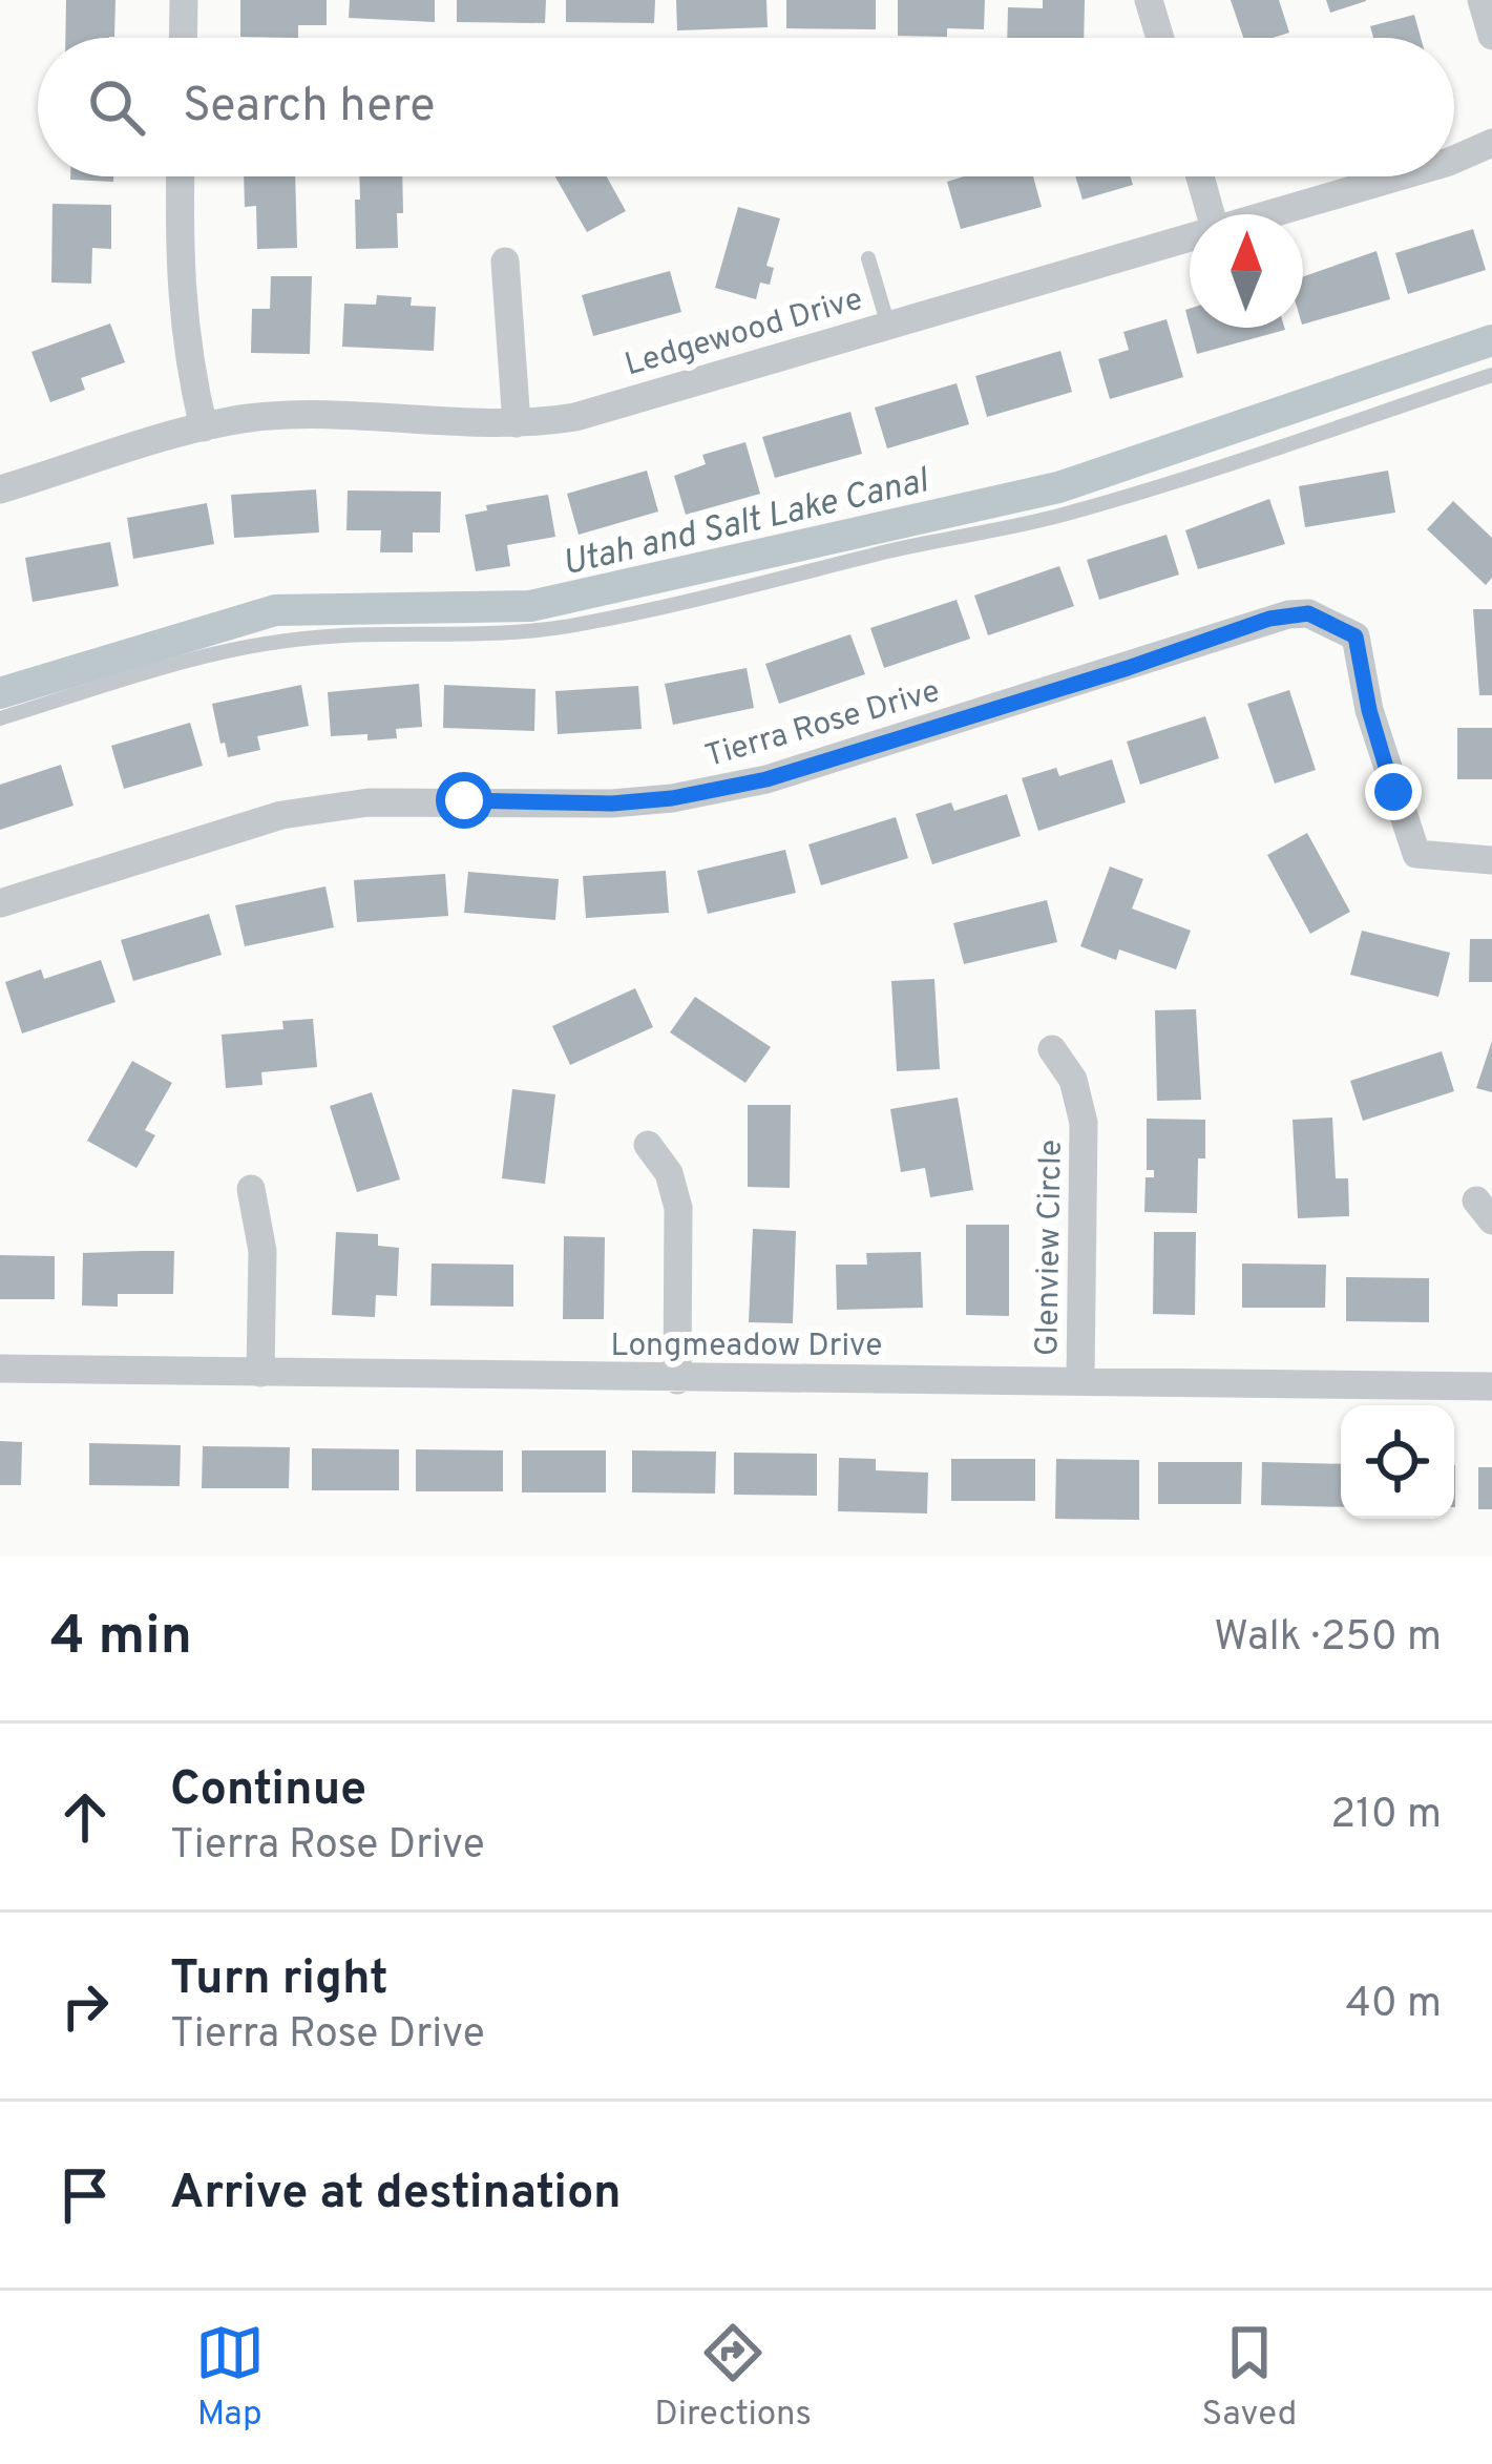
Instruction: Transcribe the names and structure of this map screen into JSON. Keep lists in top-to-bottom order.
{
  "streets": {
    "street": [
      "Ledgewood Drive",
      "Tierra Rose Drive",
      "Glenview Circle",
      "Longmeadow Drive"
    ]
  },
  "crossings": [
    ["Glenview Circle", "Longmeadow Drive"]
  ],
  "water": ["Utah and Salt Lake Canal"],
  "north": "top",
  "page": {
    "search": "Search here",
    "heading": ["4 min", "Walk · 250 m"],
    "list": [
      ["Continue", "Tierra Rose Drive", "210 m"],
      ["Turn right", "Tierra Rose Drive", "40 m"],
      "Arrive at destination"
    ],
    "nav": ["Map", "Directions", "Saved"]
  }
}
